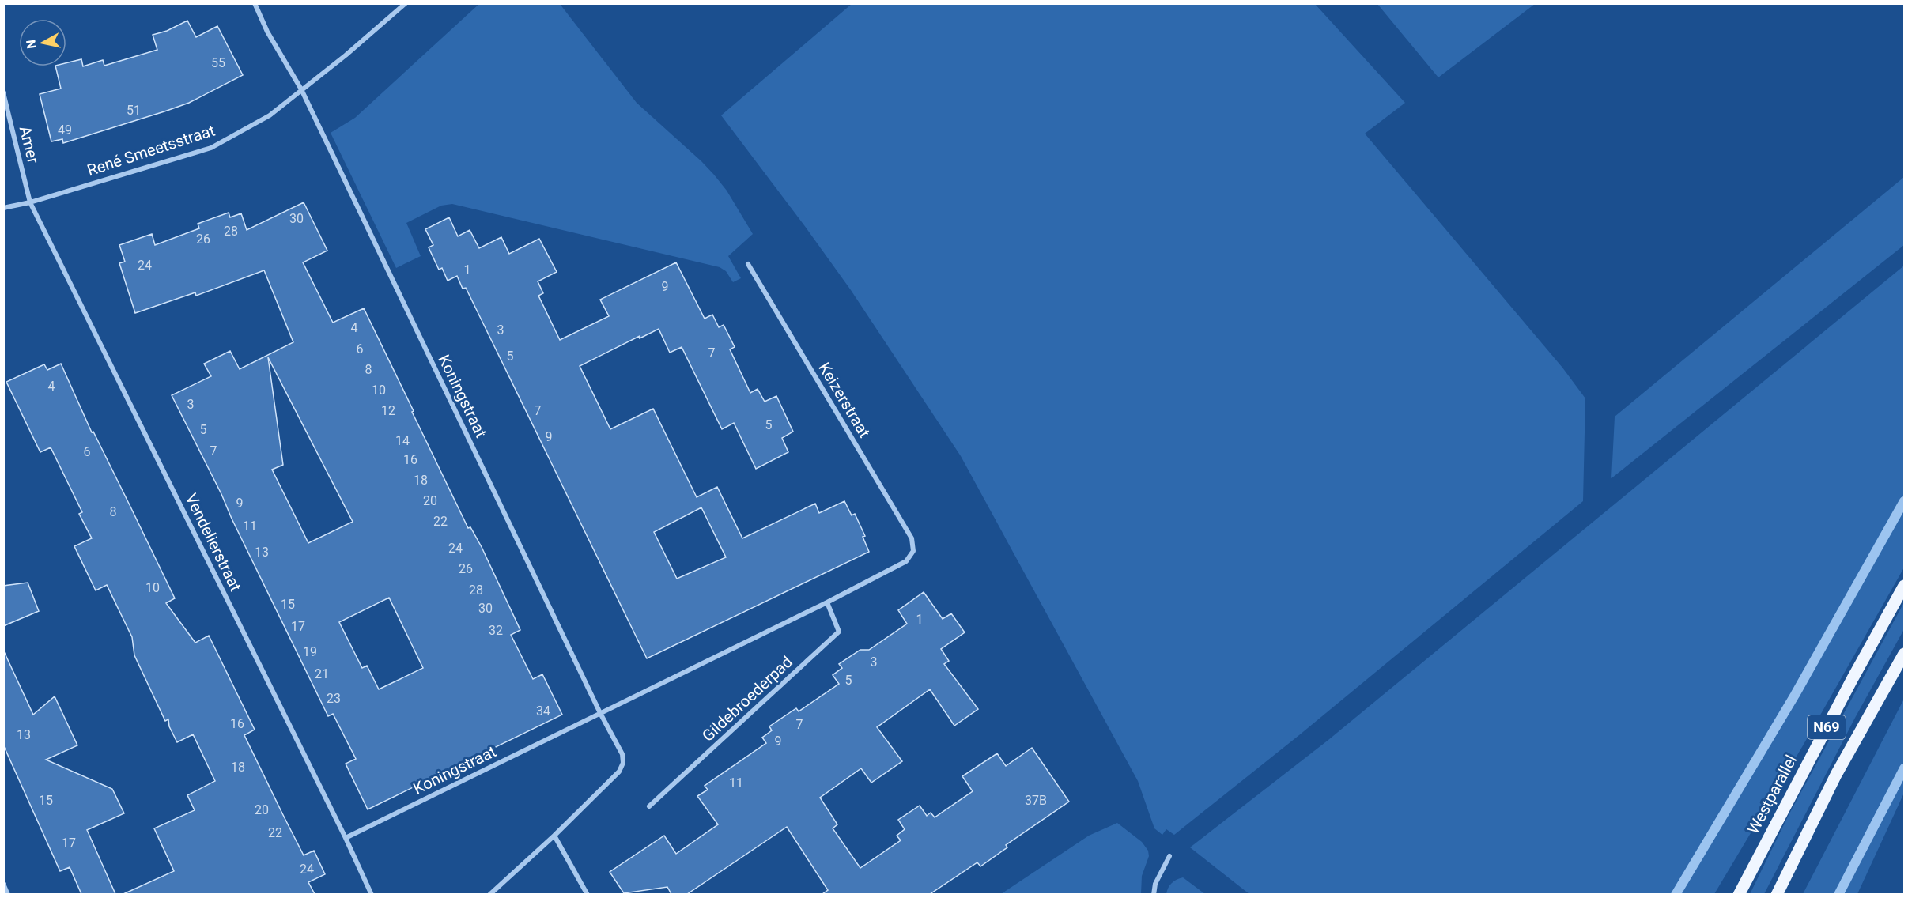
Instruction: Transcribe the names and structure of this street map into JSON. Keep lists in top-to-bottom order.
{
  "streets": {
    "main road": ["N69", "Westparallel"],
    "street": [
      "Amer",
      "René Smeetsstraat",
      "Koningstraat",
      "Keizerstraat",
      "Vendelierstraat",
      "Gildebroederpad"
    ]
  },
  "crossings": [
    ["Amer", "René Smeetsstraat"],
    ["Amer", "Vendelierstraat"],
    ["René Smeetsstraat", "Koningstraat"],
    ["René Smeetsstraat", "Vendelierstraat"],
    ["Koningstraat", "Vendelierstraat"],
    ["Keizerstraat", "Gildebroederpad"]
  ],
  "house_numbers": [
    "55",
    "51",
    "49",
    "30",
    "28",
    "26",
    "24",
    "1",
    "9",
    "4",
    "3",
    "6",
    "7",
    "5",
    "8",
    "4",
    "10",
    "3",
    "12",
    "7",
    "5",
    "5",
    "9",
    "14",
    "7",
    "6",
    "16",
    "18",
    "20",
    "9",
    "8",
    "22",
    "11",
    "24",
    "13",
    "26",
    "10",
    "28",
    "15",
    "30",
    "1",
    "17",
    "32",
    "19",
    "3",
    "21",
    "5",
    "23",
    "34",
    "16",
    "7",
    "13",
    "9",
    "18",
    "11",
    "15",
    "37B",
    "20",
    "22",
    "17",
    "24"
  ],
  "north": "left"
}
